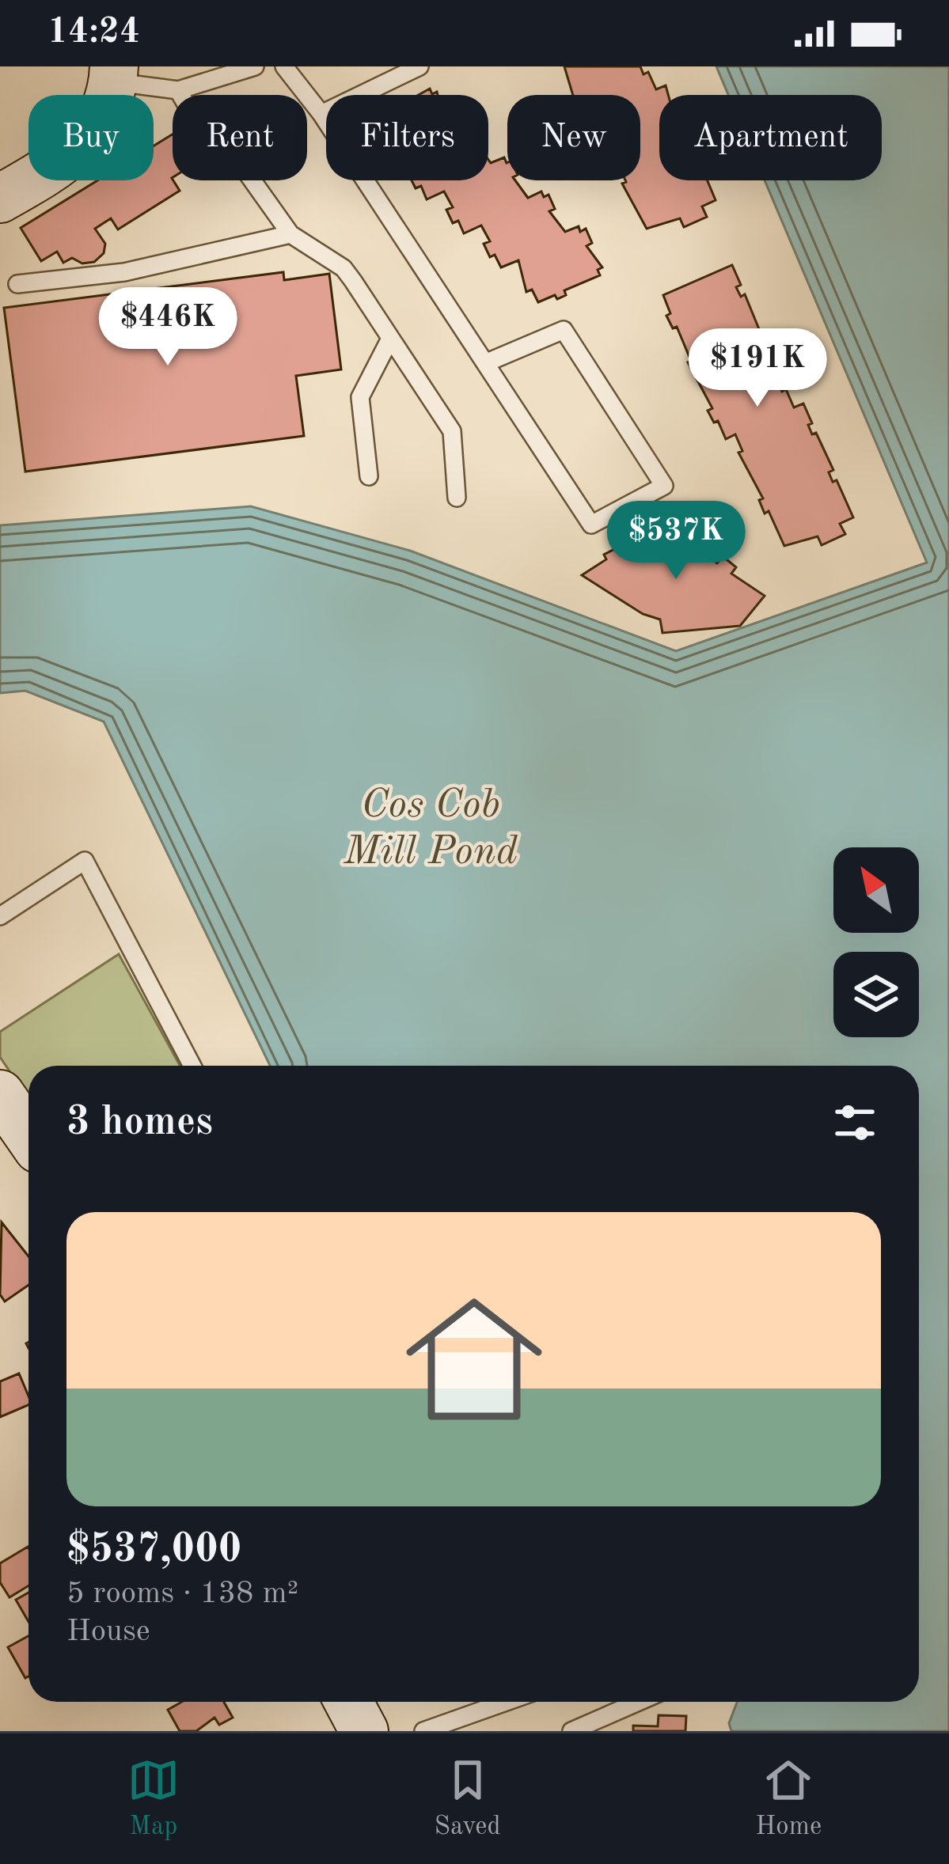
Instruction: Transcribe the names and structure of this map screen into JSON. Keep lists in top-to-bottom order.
{
  "water": ["Cos Cob Mill Pond"],
  "north": "top left",
  "page": {
    "status": "14:24",
    "chip": [
      "Buy",
      "Rent",
      "Filters",
      "New",
      "Apartment"
    ],
    "price": ["$446K", "$191K", "$537K"],
    "heading": "3 homes",
    "list": [
      {
        "name": "$537,000",
        "note": "5 rooms · 138 m² · House"
      }
    ],
    "tabs": ["Map", "Saved", "Home"]
  }
}
